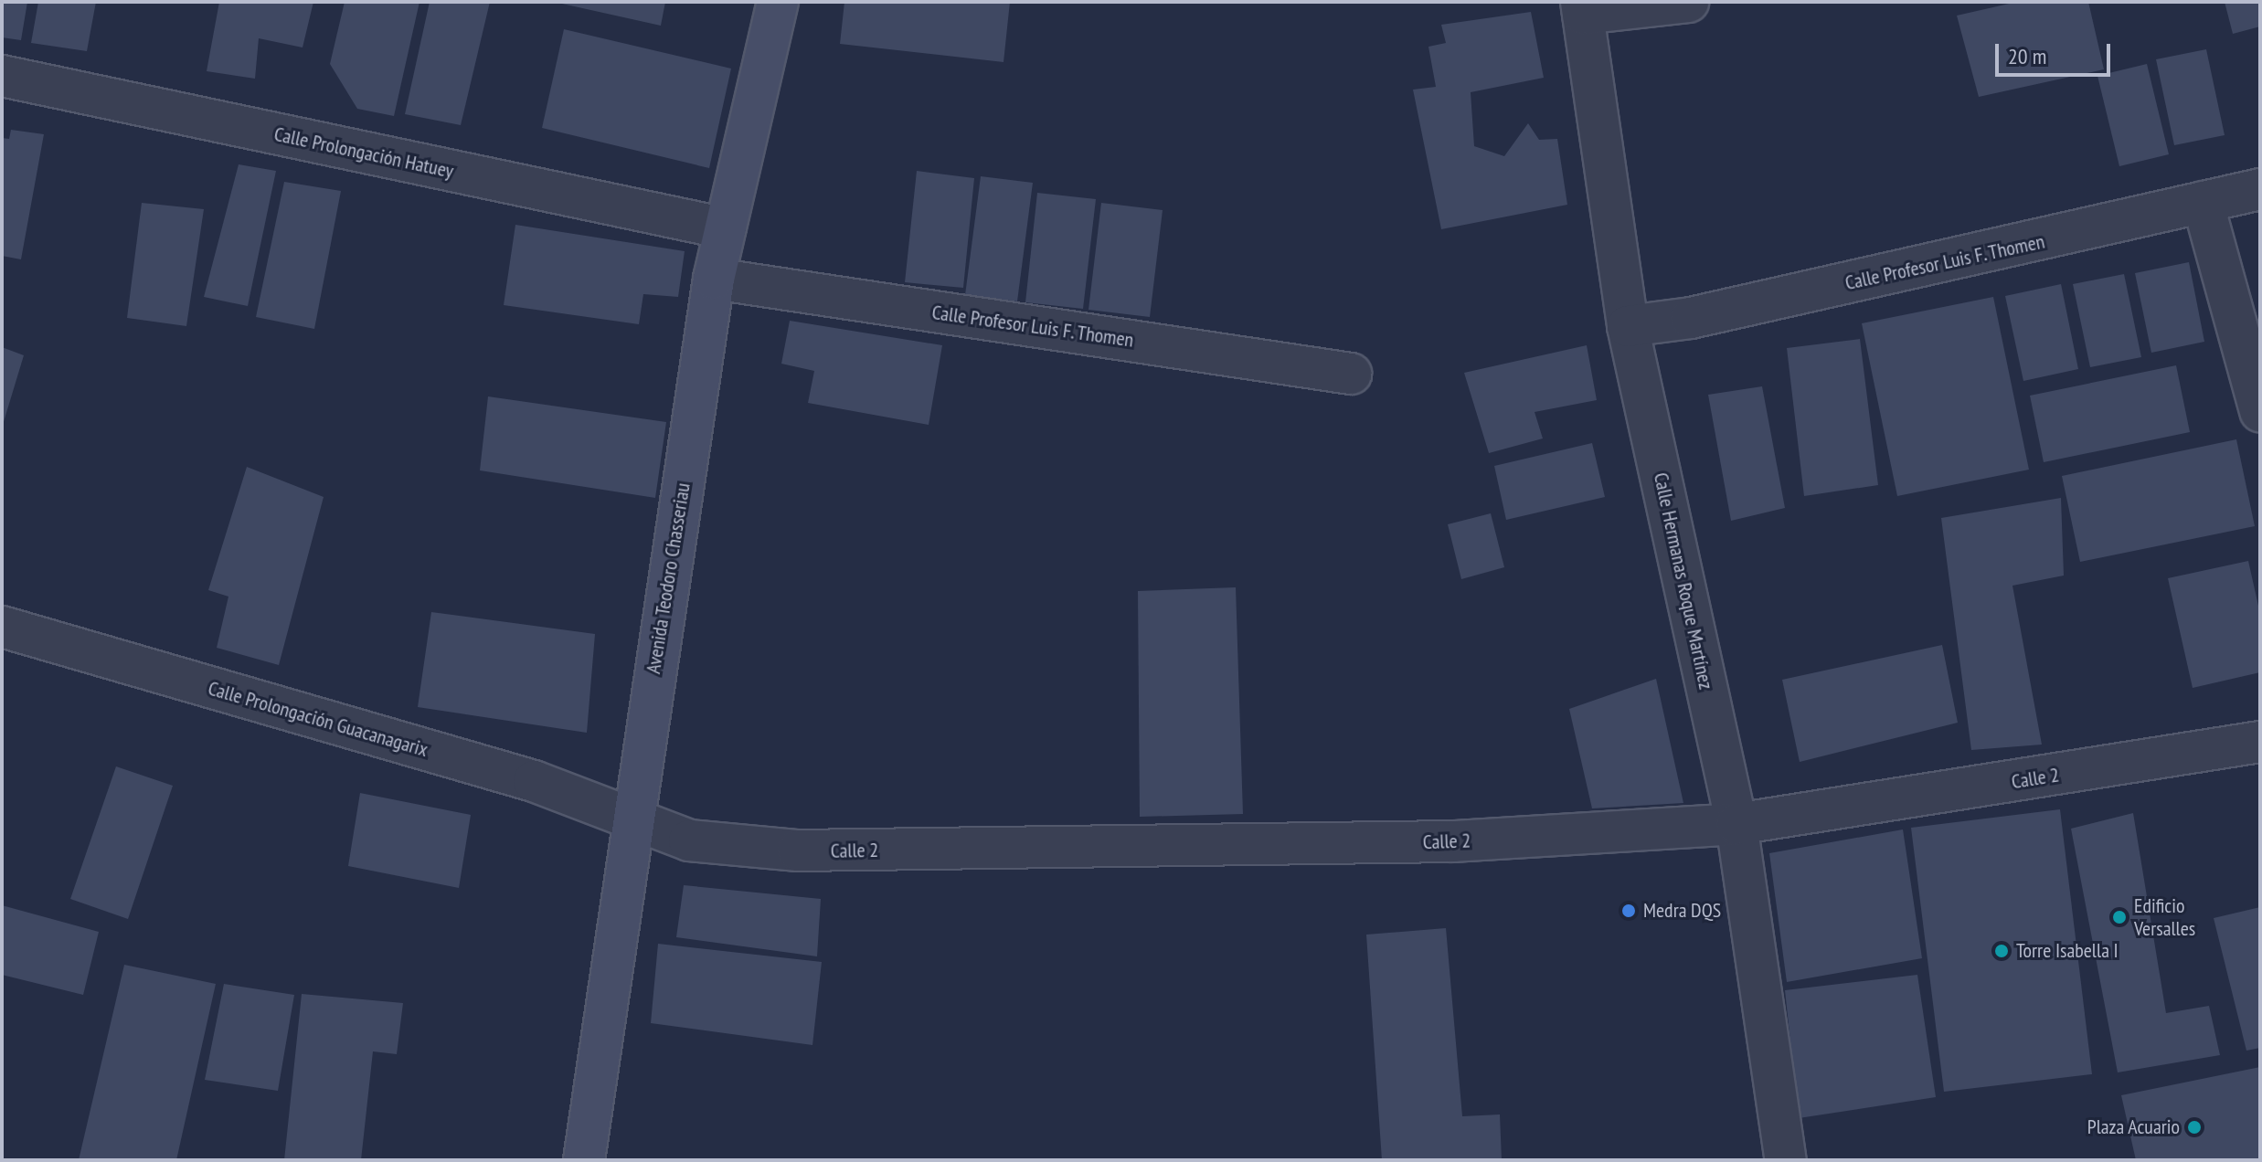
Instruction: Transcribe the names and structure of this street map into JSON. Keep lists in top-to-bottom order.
{
  "streets": {
    "street": [
      "Calle Prolongación Hatuey",
      "Calle Profesor Luis F. Thomen",
      "Avenida Teodoro Chasseriau",
      "Calle Hermanas Roque Martínez",
      "Calle Prolongación Guacanagarix",
      "Calle 2"
    ]
  },
  "crossings": [
    ["Calle Prolongación Hatuey", "Avenida Teodoro Chasseriau"],
    ["Calle Profesor Luis F. Thomen", "Avenida Teodoro Chasseriau"],
    ["Calle Profesor Luis F. Thomen", "Calle Hermanas Roque Martínez"],
    ["Avenida Teodoro Chasseriau", "Calle Prolongación Guacanagarix"],
    ["Avenida Teodoro Chasseriau", "Calle 2"],
    ["Calle Hermanas Roque Martínez", "Calle 2"],
    ["Calle Prolongación Guacanagarix", "Calle 2"]
  ],
  "places": [
    "Medra DQS",
    "Edificio Versalles",
    "Torre Isabella I",
    "Plaza Acuario"
  ],
  "scale_bar": "20 m"
}
